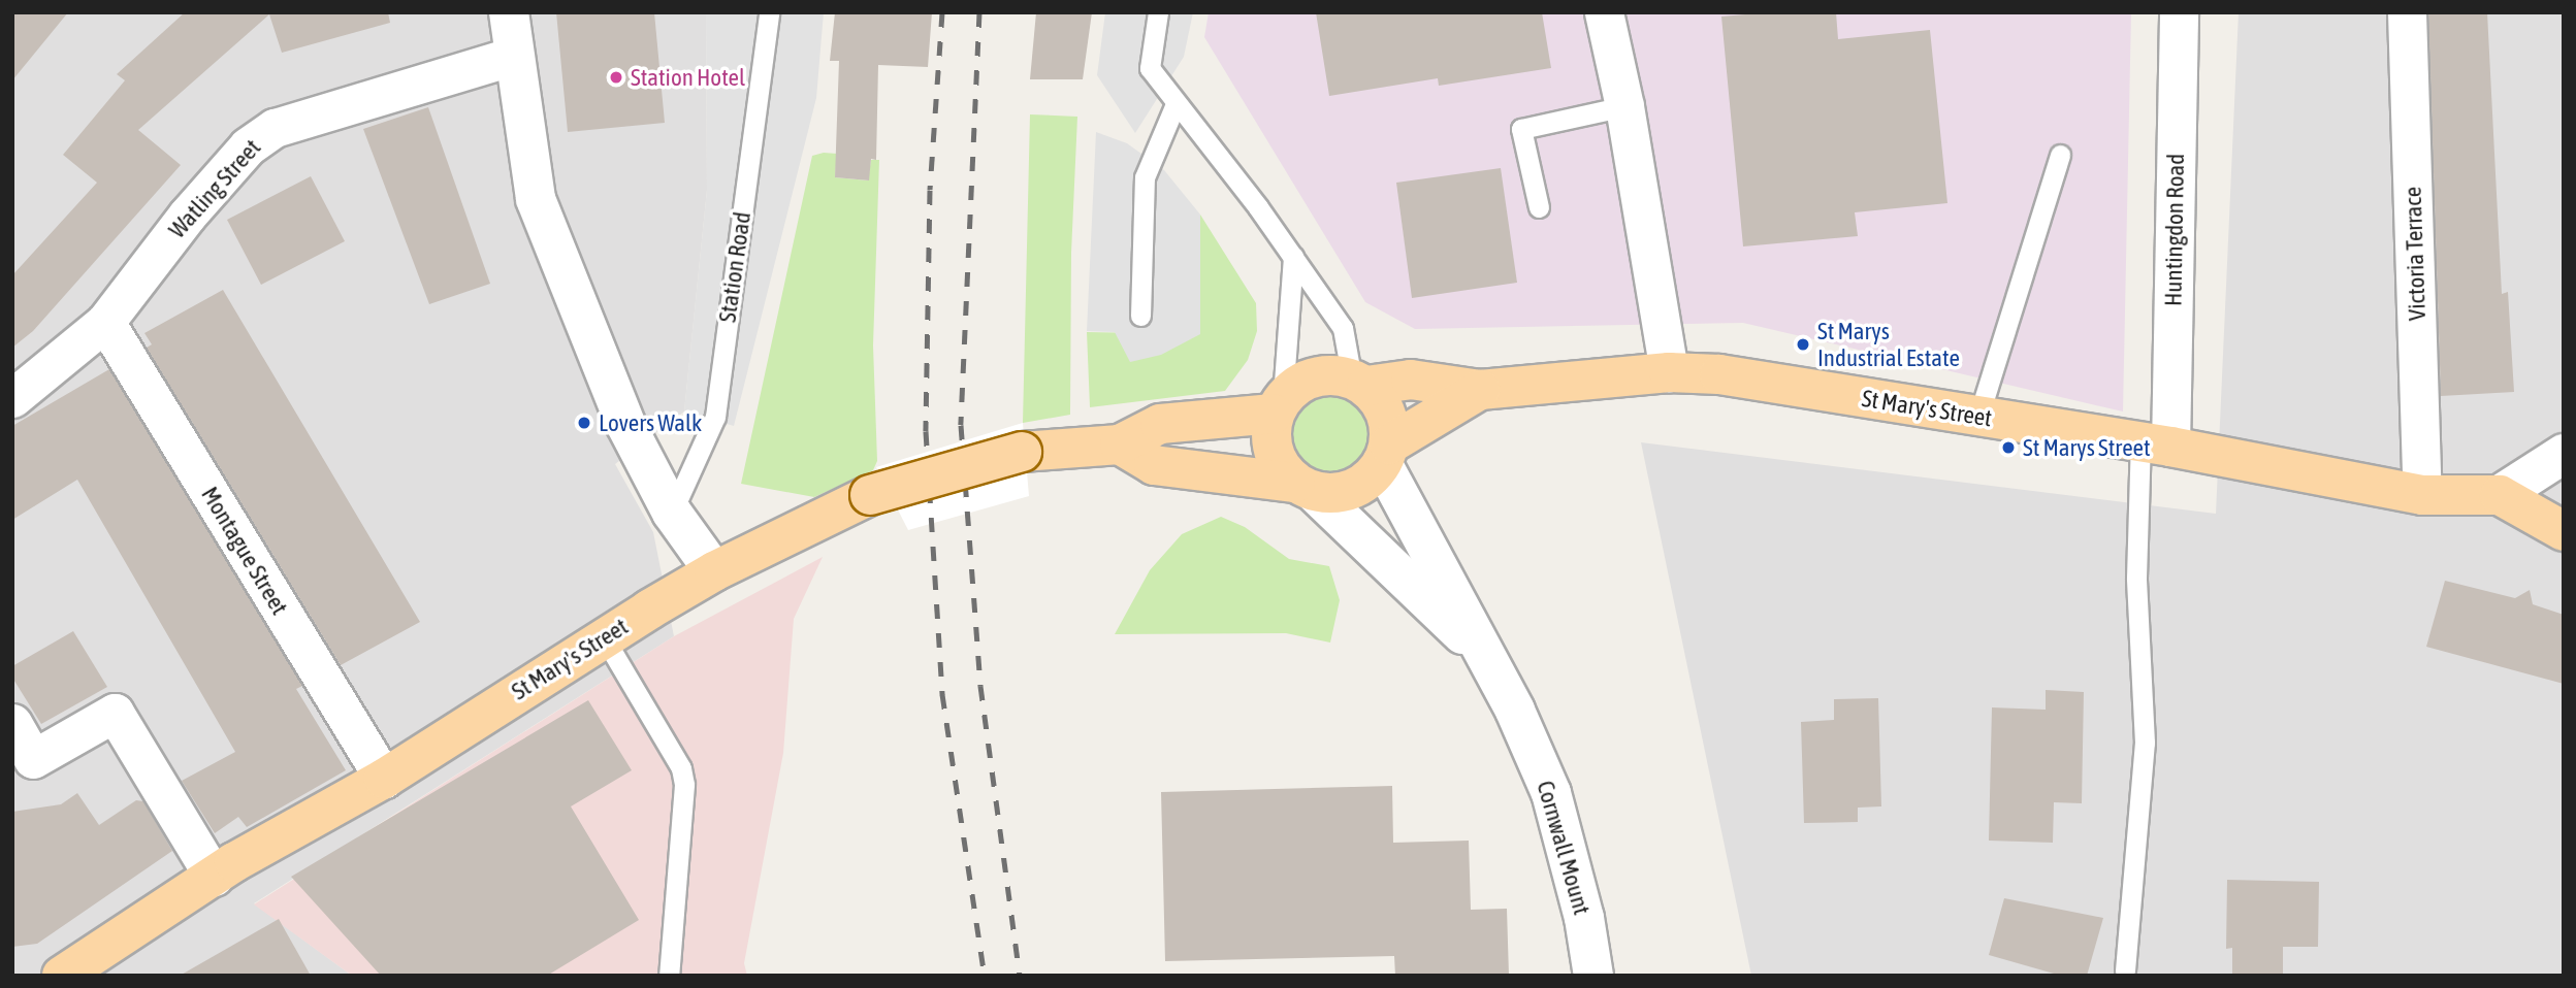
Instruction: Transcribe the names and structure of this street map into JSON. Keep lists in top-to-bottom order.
{
  "streets": {
    "main road": ["St Mary's Street"],
    "street": [
      "Watling Street",
      "Huntingdon Road",
      "Victoria Terrace",
      "Montague Street",
      "Cornwall Mount"
    ],
    "lane": ["Station Road"]
  },
  "crossings": [
    ["Watling Street", "Montague Street"],
    ["Huntingdon Road", "St Mary's Street"],
    ["Victoria Terrace", "St Mary's Street"],
    ["St Mary's Street", "Montague Street"],
    ["St Mary's Street", "Cornwall Mount"]
  ],
  "places": [
    "Station Hotel",
    "St Marys Industrial Estate",
    "Lovers Walk",
    "St Marys Street"
  ]
}
